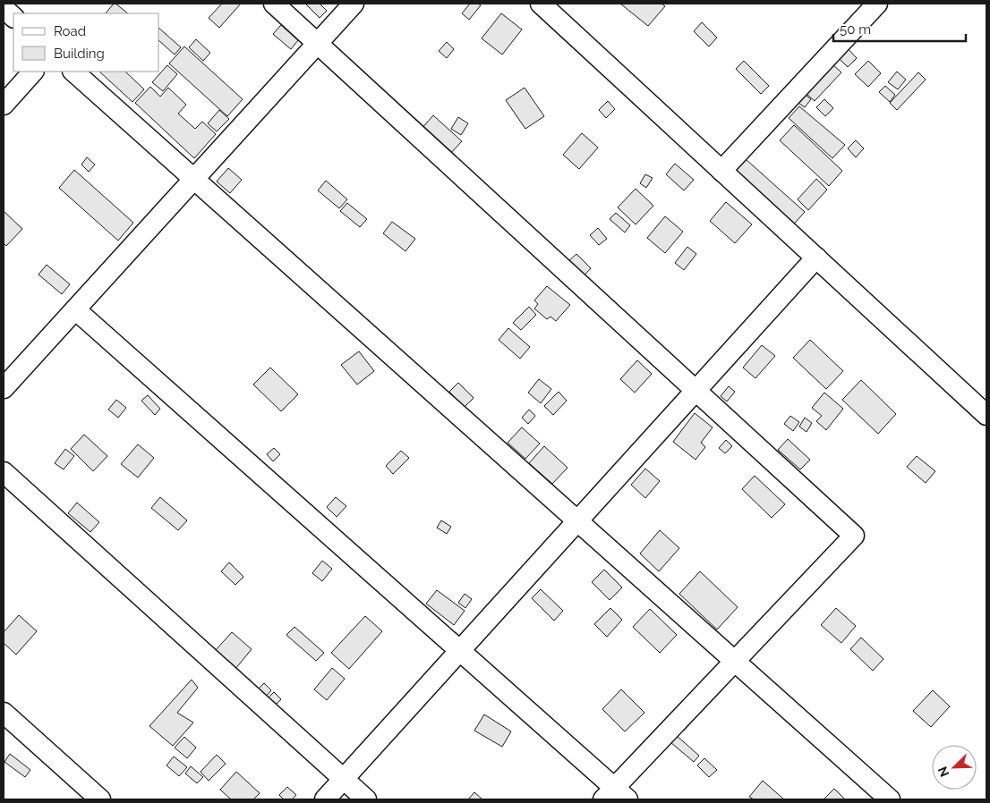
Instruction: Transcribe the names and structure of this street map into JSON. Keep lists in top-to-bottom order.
{
  "legend": ["Road", "Building"],
  "scale_bar": "50 m",
  "north": "bottom left"
}
